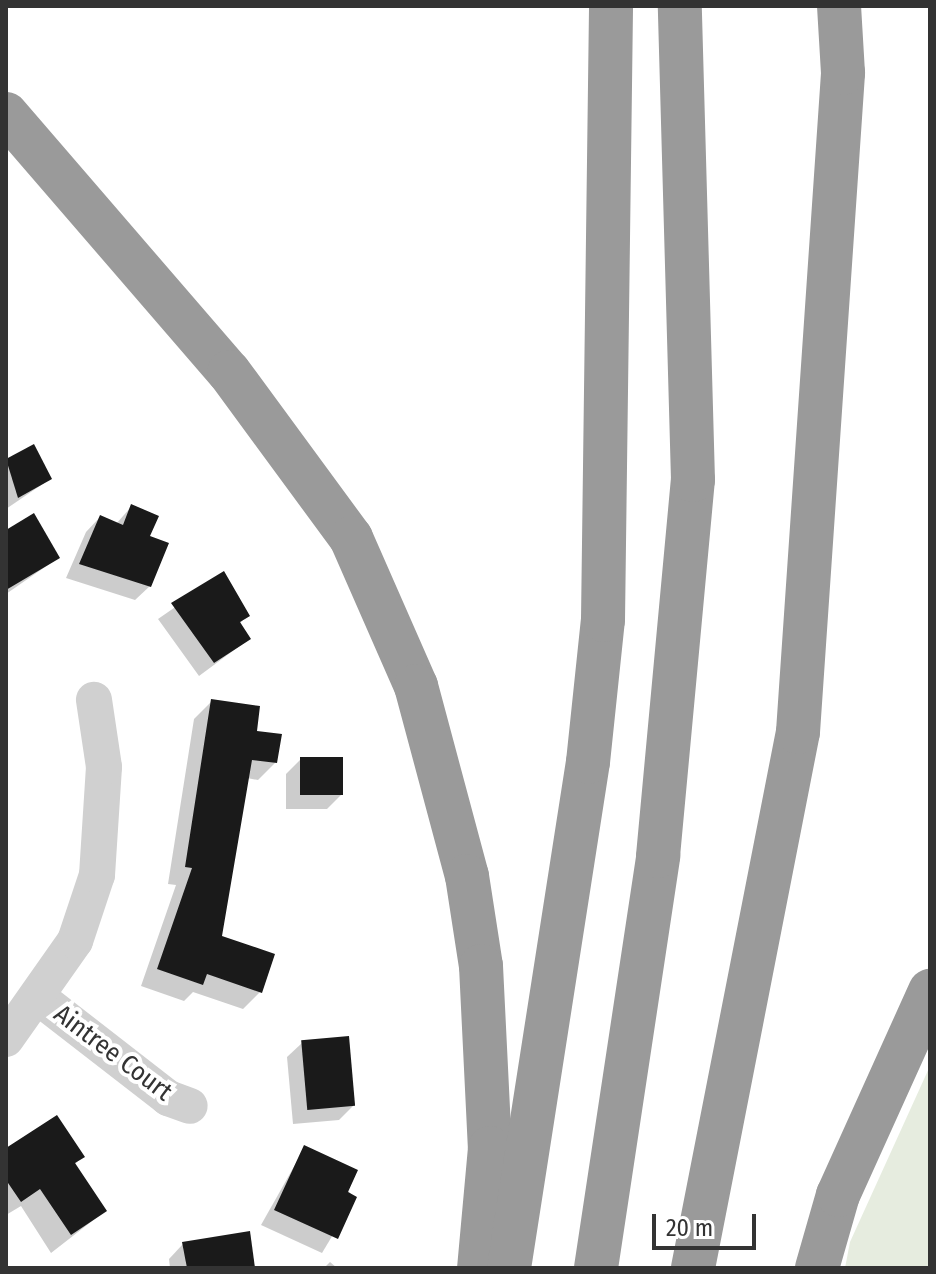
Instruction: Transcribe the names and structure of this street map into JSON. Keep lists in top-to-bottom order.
{
  "streets": {
    "street": ["Aintree Court"]
  },
  "scale_bar": "20 m"
}
